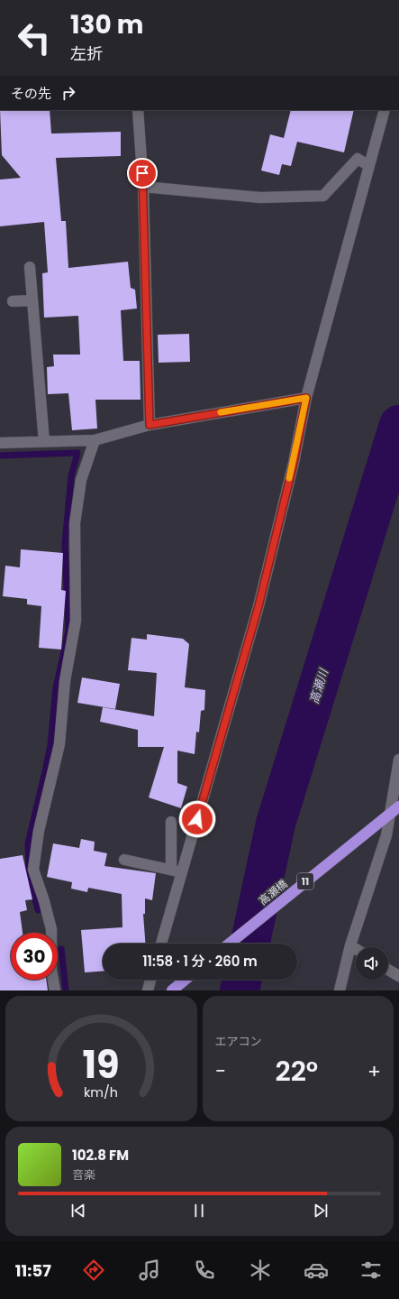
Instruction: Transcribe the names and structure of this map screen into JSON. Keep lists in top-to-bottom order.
{
  "streets": {
    "highway": ["11", "高瀬橋"]
  },
  "crossings": [
    ["11", "高瀬橋"]
  ],
  "water": ["高瀬川"],
  "page": {
    "turn": ["130 m", "左折"],
    "then": "その先",
    "limit": "30",
    "trip": "11:58 · 1 分 · 260 m",
    "tile": "エアコン",
    "heat": ["−", "22°", "+"],
    "song": ["102.8 FM", "音楽"],
    "tabs": "11:57",
    "gauge": ["19", "km/h"]
  }
}
